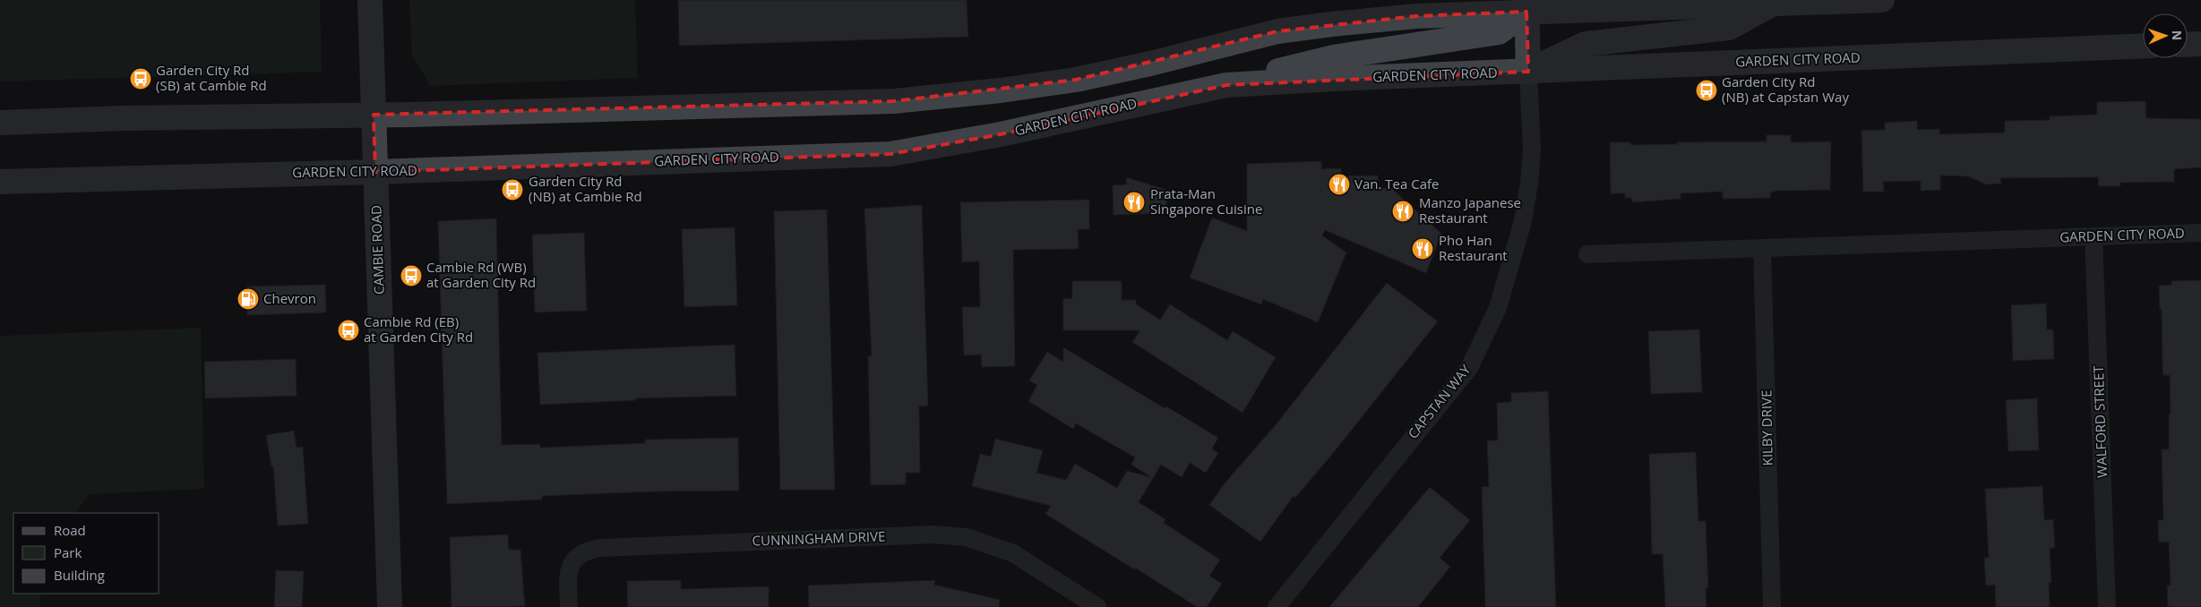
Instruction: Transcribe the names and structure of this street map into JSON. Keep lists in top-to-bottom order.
{
  "streets": {
    "main road": ["GARDEN CITY ROAD", "CAMBIE ROAD", "CAPSTAN WAY"],
    "street": ["WALFORD STREET", "KILBY DRIVE", "CUNNINGHAM DRIVE"]
  },
  "crossings": [
    ["GARDEN CITY ROAD", "CAMBIE ROAD"],
    ["GARDEN CITY ROAD", "CAPSTAN WAY"],
    ["GARDEN CITY ROAD", "WALFORD STREET"],
    ["GARDEN CITY ROAD", "KILBY DRIVE"]
  ],
  "places": {
    "bus stop": [
      "Garden City Rd (SB) at Cambie Rd",
      "Garden City Rd (NB) at Capstan Way",
      "Garden City Rd (NB) at Cambie Rd",
      "Cambie Rd (WB) at Garden City Rd",
      "Cambie Rd (EB) at Garden City Rd"
    ],
    "restaurant": [
      "Van. Tea Cafe",
      "Prata-Man Singapore Cuisine",
      "Manzo Japanese Restaurant",
      "Pho Han Restaurant"
    ],
    "fuel station": ["Chevron"]
  },
  "legend": ["Road", "Park", "Building"],
  "north": "right"
}
